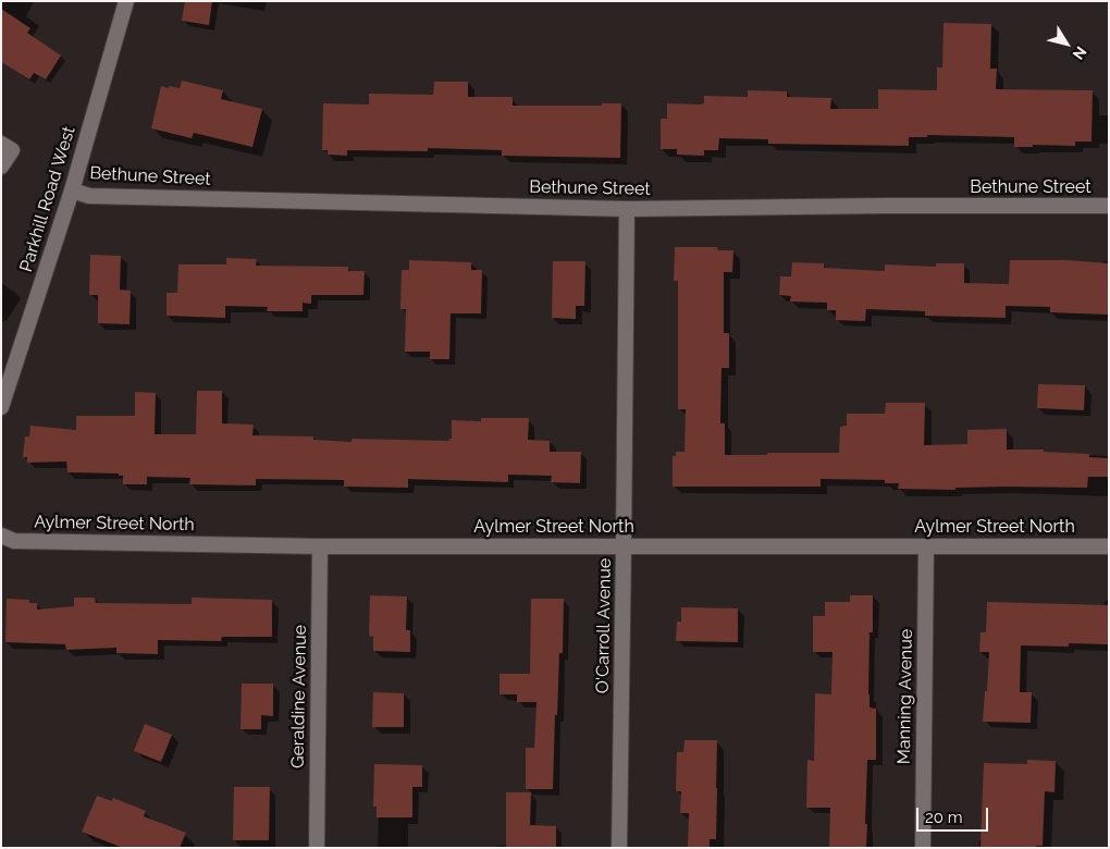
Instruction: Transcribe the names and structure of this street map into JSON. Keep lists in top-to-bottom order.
{
  "streets": {
    "street": [
      "Bethune Street",
      "Parkhill Road West",
      "Aylmer Street North",
      "O'Carroll Avenue",
      "Geraldine Avenue",
      "Manning Avenue"
    ]
  },
  "crossings": [
    ["Bethune Street", "Parkhill Road West"],
    ["Bethune Street", "O'Carroll Avenue"],
    ["Aylmer Street North", "O'Carroll Avenue"],
    ["Aylmer Street North", "Geraldine Avenue"],
    ["Aylmer Street North", "Manning Avenue"]
  ],
  "scale_bar": "20 m",
  "north": "bottom right"
}
